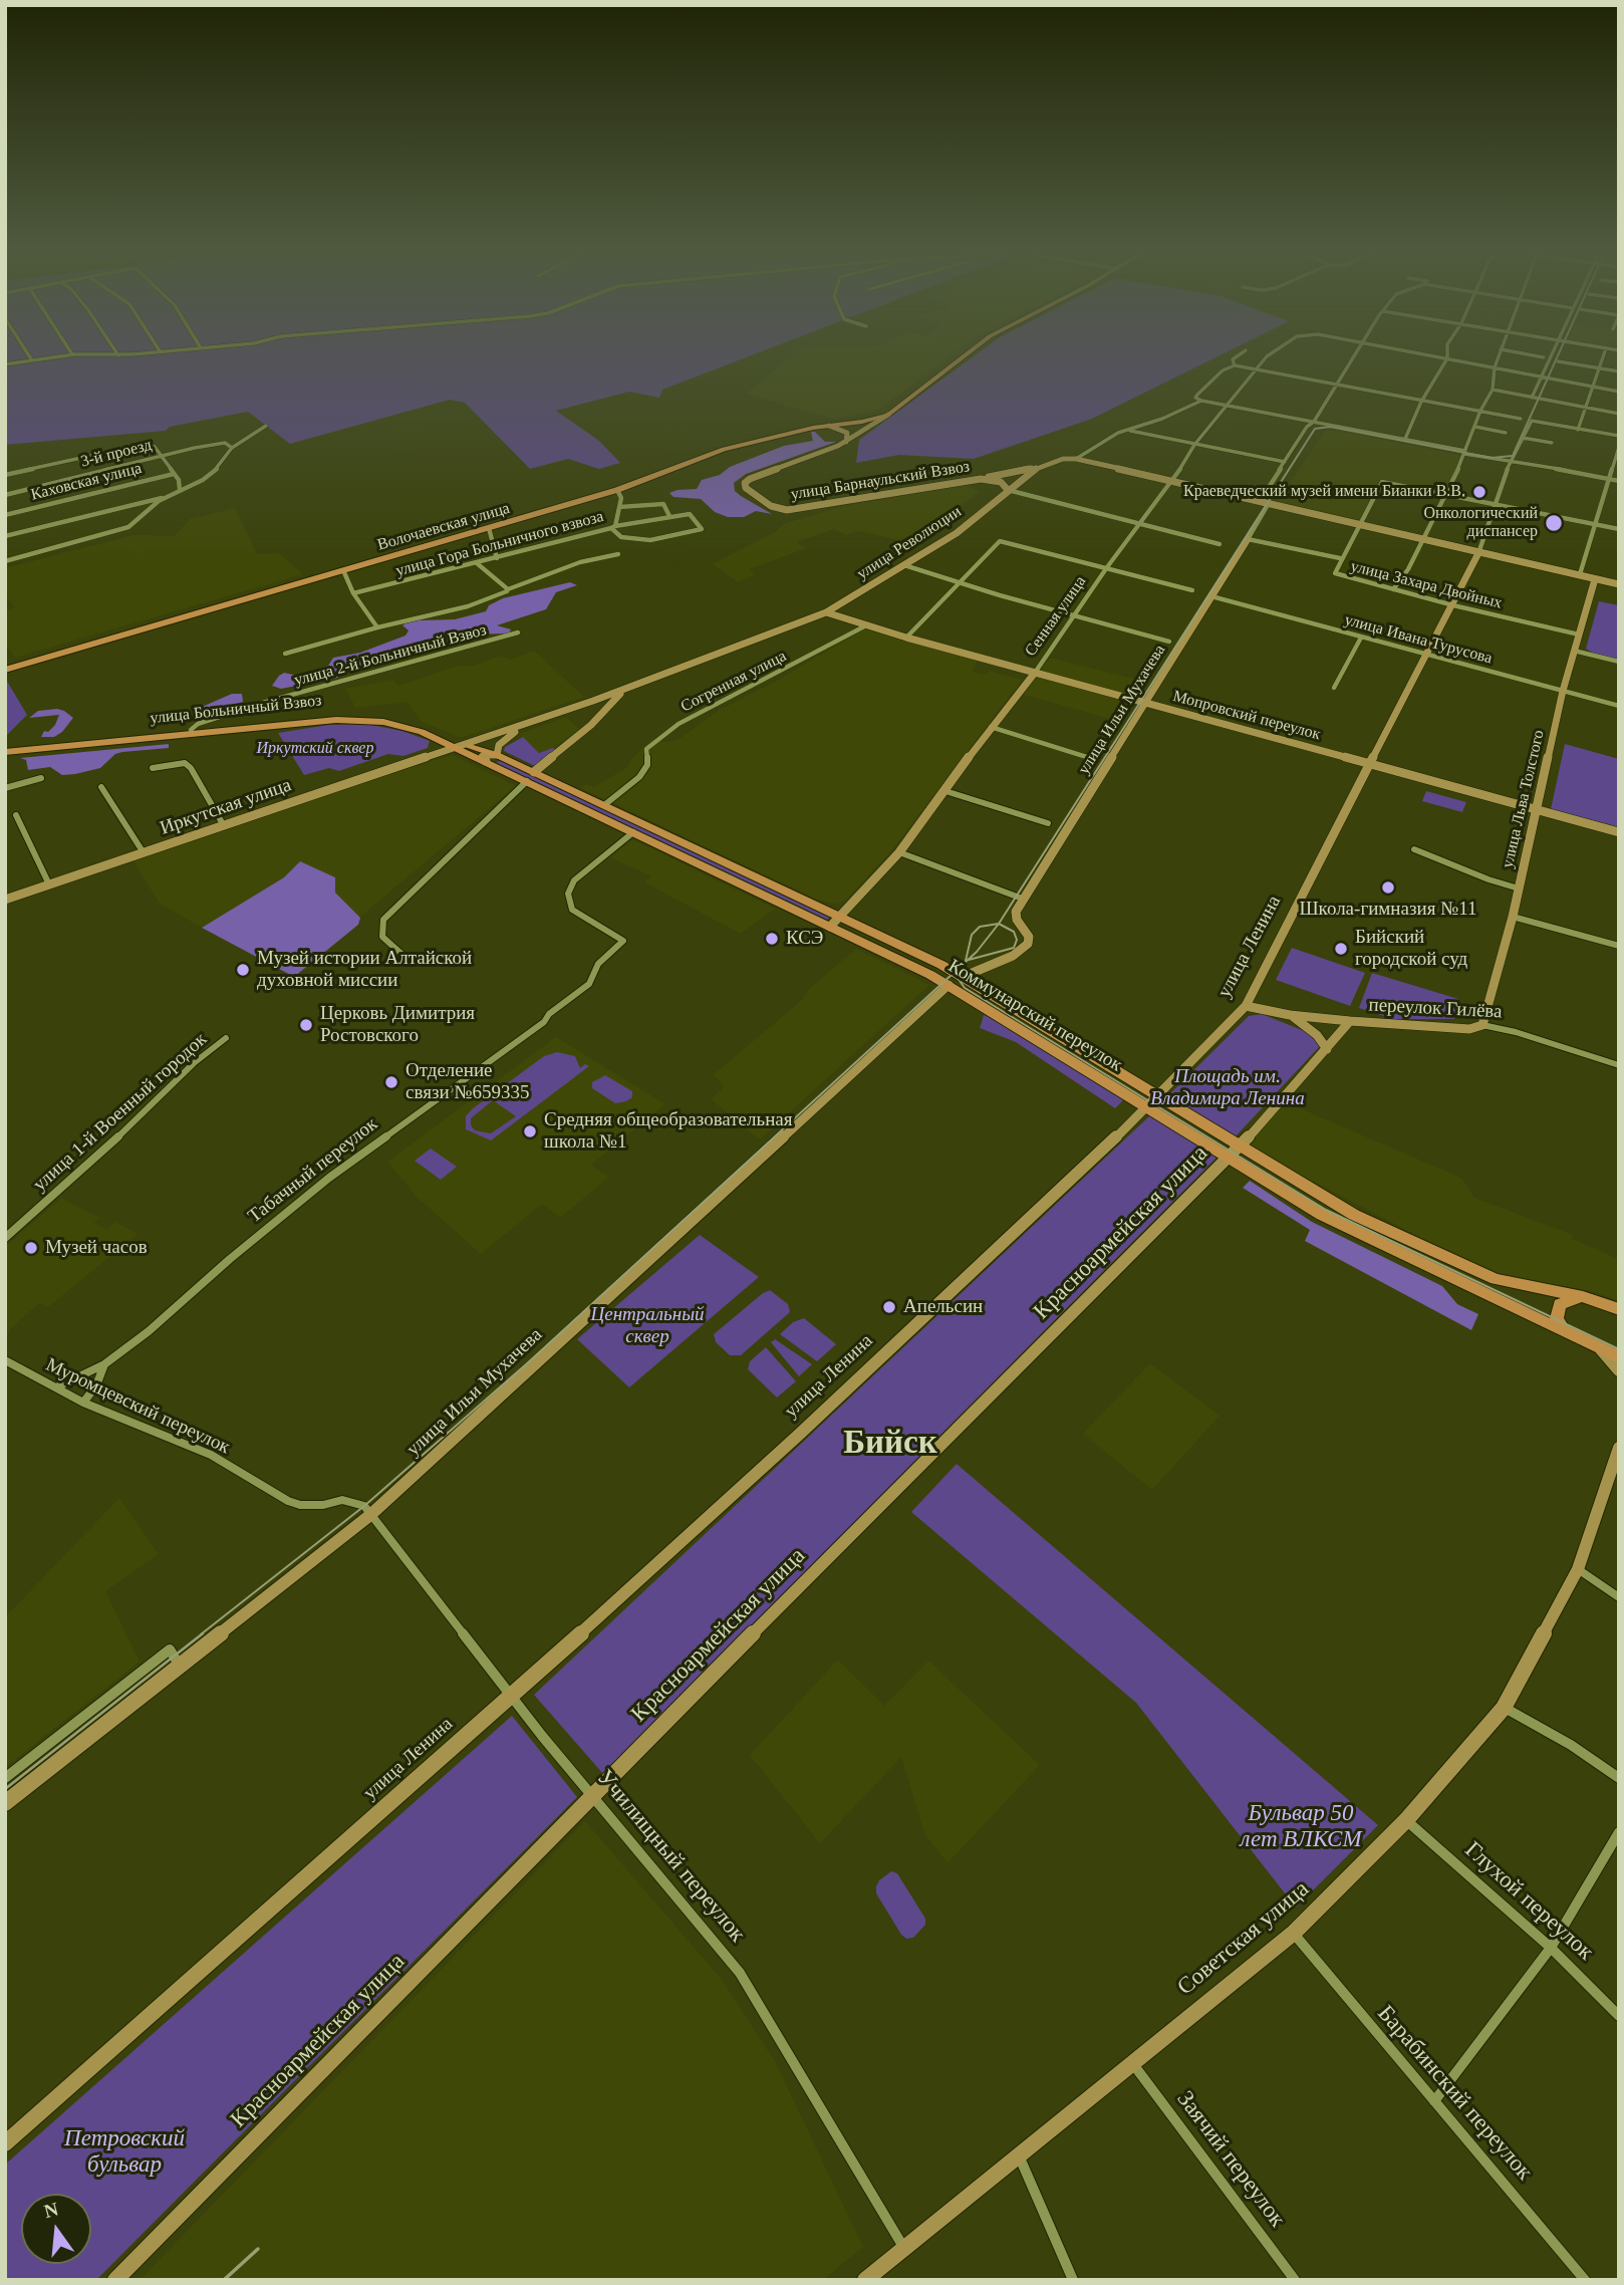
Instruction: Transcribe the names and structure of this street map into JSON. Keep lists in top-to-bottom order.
{
  "streets": {
    "main road": ["Волочаевская улица", "улица Больничный Взвоз", "Коммунарский переулок"],
    "street": [
      "3-й проезд",
      "улица Барнаульский Взвоз",
      "Каховская улица",
      "улица Революции",
      "улица Гора Больничного взвоза",
      "улица Захара Двойных",
      "Сенная улица",
      "улица Ивана Турусова",
      "улица 2-й Больничный Взвоз",
      "Согренная улица",
      "улица Ильи Мухачева",
      "Мопровский переулок",
      "улица Льва Толстого",
      "Иркутская улица",
      "улица Ленина",
      "переулок Гилёва",
      "улица 1-й Военный городок",
      "Табачный переулок",
      "Красноармейская улица",
      "Муромцевский переулок",
      "Училищный переулок",
      "Глухой переулок",
      "Советская улица",
      "Барабинский переулок",
      "Заячий переулок"
    ]
  },
  "crossings": [
    ["улица Барнаульский Взвоз", "Волочаевская улица"],
    ["улица Барнаульский Взвоз", "улица Революции"],
    ["Волочаевская улица", "улица Гора Больничного взвоза"],
    ["улица Революции", "улица Больничный Взвоз"],
    ["улица Революции", "Мопровский переулок"],
    ["улица Революции", "Иркутская улица"],
    ["улица Революции", "Коммунарский переулок"],
    ["улица Захара Двойных", "улица Ильи Мухачева"],
    ["улица Захара Двойных", "улица Льва Толстого"],
    ["улица Захара Двойных", "улица Ленина"],
    ["Сенная улица", "Мопровский переулок"],
    ["Сенная улица", "Коммунарский переулок"],
    ["улица Ивана Турусова", "улица Ильи Мухачева"],
    ["улица Ивана Турусова", "улица Льва Толстого"],
    ["улица Ивана Турусова", "улица Ленина"],
    ["улица 2-й Больничный Взвоз", "улица Больничный Взвоз"],
    ["Согренная улица", "Мопровский переулок"],
    ["Согренная улица", "Коммунарский переулок"],
    ["улица Больничный Взвоз", "Иркутская улица"],
    ["улица Больничный Взвоз", "Коммунарский переулок"],
    ["улица Ильи Мухачева", "Мопровский переулок"],
    ["улица Ильи Мухачева", "Коммунарский переулок"],
    ["улица Ильи Мухачева", "Муромцевский переулок"],
    ["улица Ильи Мухачева", "Училищный переулок"],
    ["Мопровский переулок", "улица Льва Толстого"],
    ["Мопровский переулок", "улица Ленина"],
    ["улица Льва Толстого", "переулок Гилёва"],
    ["Иркутская улица", "Коммунарский переулок"],
    ["улица Ленина", "переулок Гилёва"],
    ["улица Ленина", "Коммунарский переулок"],
    ["улица Ленина", "Училищный переулок"],
    ["переулок Гилёва", "Красноармейская улица"],
    ["Коммунарский переулок", "Табачный переулок"],
    ["Коммунарский переулок", "Красноармейская улица"],
    ["Табачный переулок", "Муромцевский переулок"],
    ["Красноармейская улица", "Училищный переулок"],
    ["Муромцевский переулок", "Училищный переулок"],
    ["Училищный переулок", "Советская улица"],
    ["Глухой переулок", "Советская улица"],
    ["Советская улица", "Барабинский переулок"],
    ["Советская улица", "Заячий переулок"]
  ],
  "districts": ["Бийск"],
  "parks": [
    "Иркутский сквер",
    "Площадь им. Владимира Ленина",
    "Центральный сквер",
    "Бульвар 50 лет ВЛКСМ",
    "Петровский бульвар"
  ],
  "places": [
    "Краеведческий музей имени Бианки В.В.",
    "Онкологический диспансер",
    "Школа-гимназия №11",
    "КСЭ",
    "Бийский городской суд",
    "Музей истории Алтайской духовной миссии",
    "Церковь Димитрия Ростовского",
    "Отделение связи №659335",
    "Средняя общеобразовательная школа №1",
    "Музей часов",
    "Апельсин"
  ],
  "north": "top"
}
